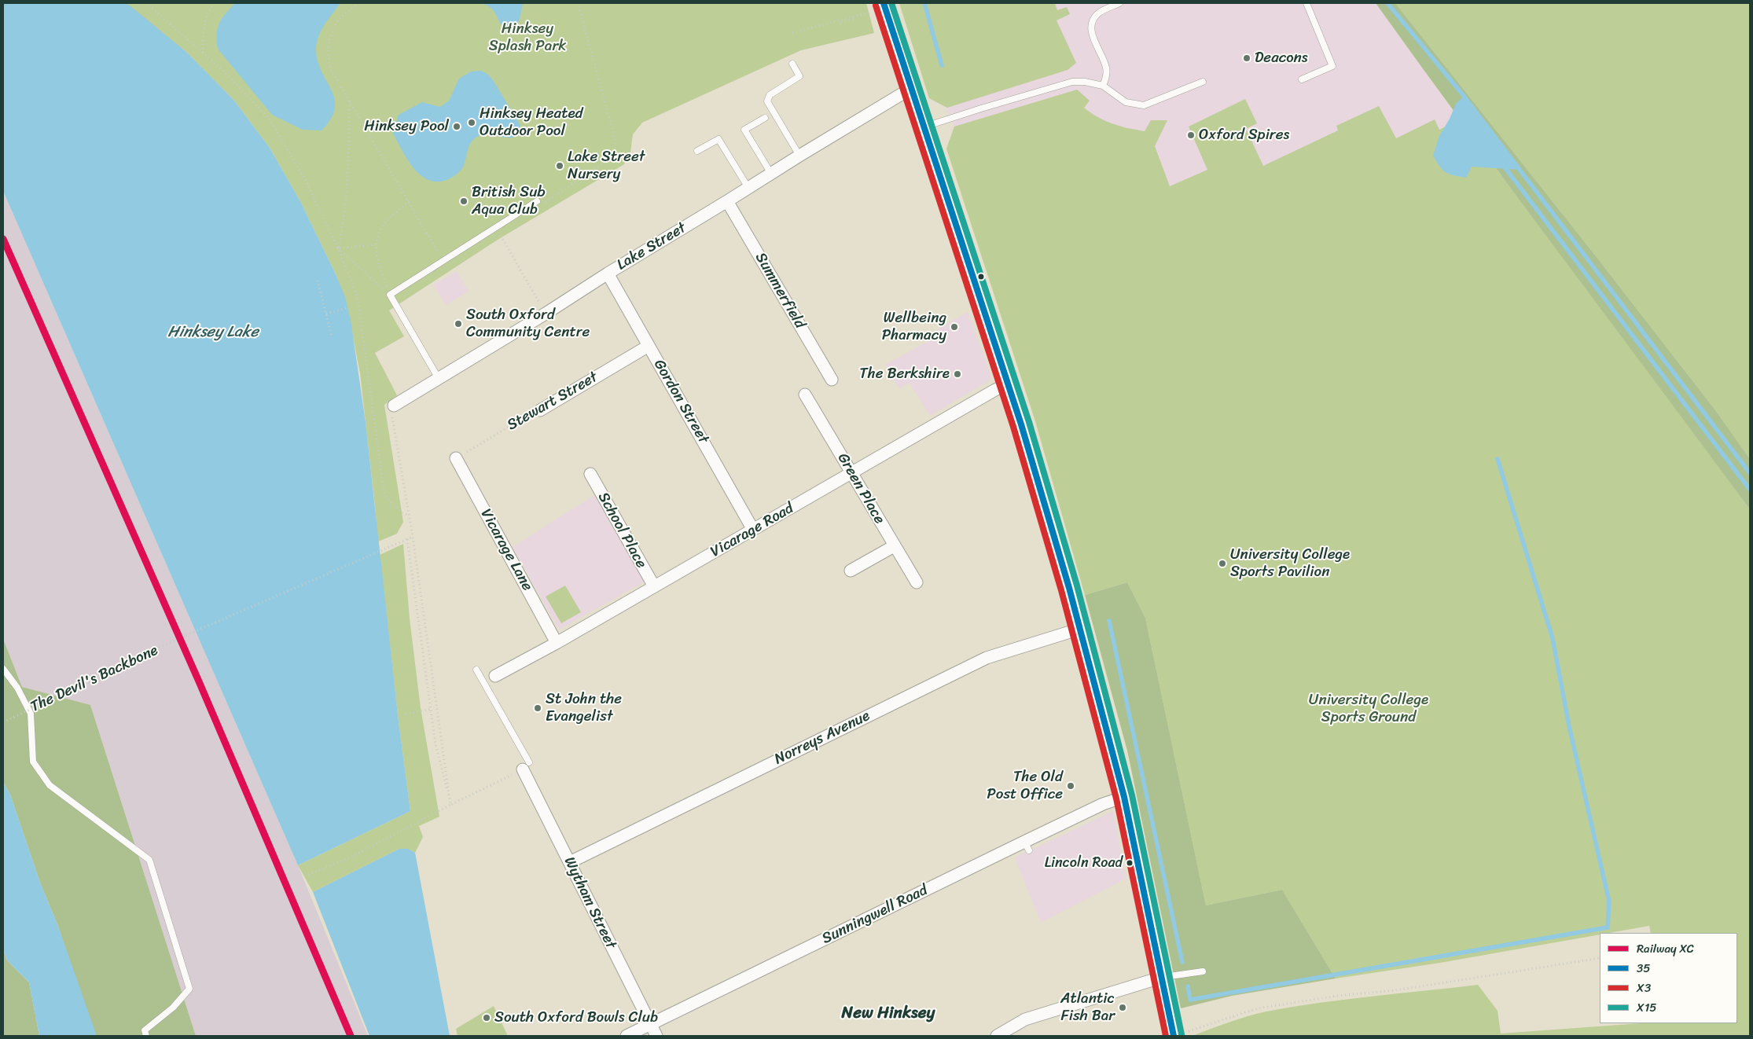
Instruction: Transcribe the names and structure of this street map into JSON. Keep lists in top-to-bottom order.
{
  "streets": {
    "street": [
      "Lake Street",
      "Summerfield",
      "Stewart Street",
      "Gordon Street",
      "Green Place",
      "School Place",
      "Vicarage Road",
      "Vicarage Lane",
      "Norreys Avenue",
      "Wytham Street",
      "Sunningwell Road"
    ],
    "path": ["The Devil's Backbone"]
  },
  "crossings": [
    ["Lake Street", "Summerfield"],
    ["Lake Street", "Gordon Street"],
    ["Stewart Street", "Gordon Street"],
    ["Stewart Street", "Vicarage Lane"],
    ["Gordon Street", "Vicarage Road"],
    ["Green Place", "Vicarage Road"],
    ["School Place", "Vicarage Road"],
    ["Vicarage Road", "Vicarage Lane"],
    ["Norreys Avenue", "Wytham Street"],
    ["Wytham Street", "Sunningwell Road"]
  ],
  "districts": ["New Hinksey"],
  "water": ["Hinksey Lake"],
  "parks": ["Hinksey Splash Park", "University College Sports Ground"],
  "places": [
    "Deacons",
    "Hinksey Heated Outdoor Pool",
    "Hinksey Pool",
    "Oxford Spires",
    "Lake Street Nursery",
    "British Sub Aqua Club",
    "South Oxford Community Centre",
    "Wellbeing Pharmacy",
    "The Berkshire",
    "University College Sports Pavilion",
    "St John the Evangelist",
    "The Old Post Office",
    "Lincoln Road",
    "Atlantic Fish Bar",
    "South Oxford Bowls Club"
  ],
  "lines": [
    "transit line 35",
    "transit line X15",
    "transit line X3",
    "rail line XC"
  ],
  "legend": [
    "Railway XC",
    "35",
    "X3",
    "X15"
  ]
}
